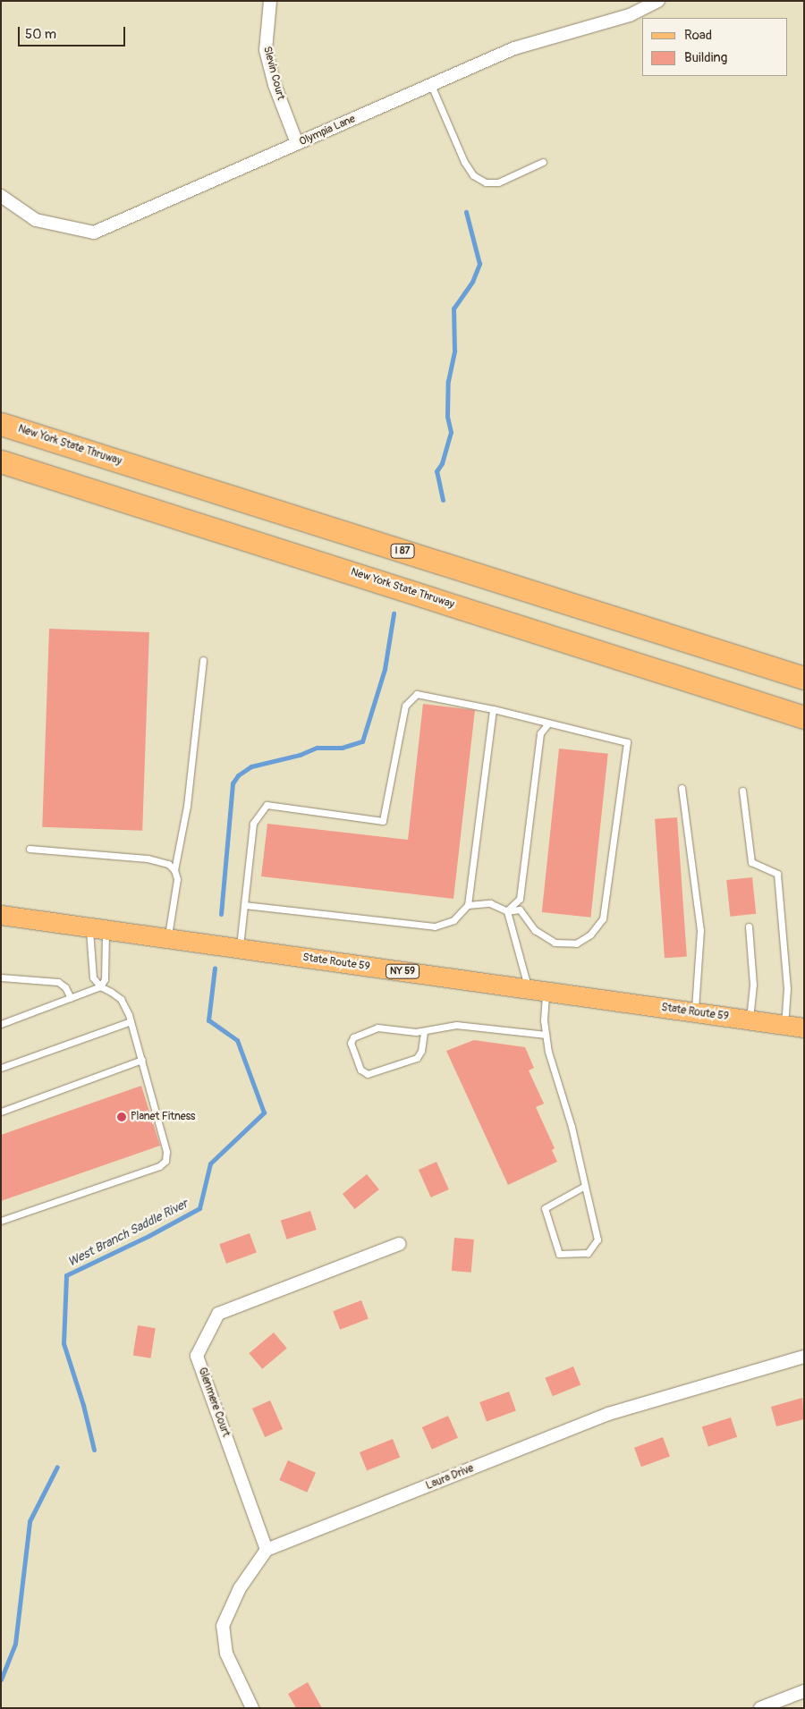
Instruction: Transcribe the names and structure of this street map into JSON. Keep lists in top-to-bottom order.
{
  "streets": {
    "highway": ["New York State Thruway", "I 87"],
    "main road": ["State Route 59", "NY 59"],
    "street": [
      "Slevin Court",
      "Olympia Lane",
      "Glenmere Court",
      "Laura Drive"
    ]
  },
  "crossings": [
    ["Slevin Court", "Olympia Lane"],
    ["Glenmere Court", "Laura Drive"]
  ],
  "water": ["West Branch Saddle River"],
  "places": ["Planet Fitness"],
  "legend": ["Road", "Building"],
  "scale_bar": "50 m"
}
